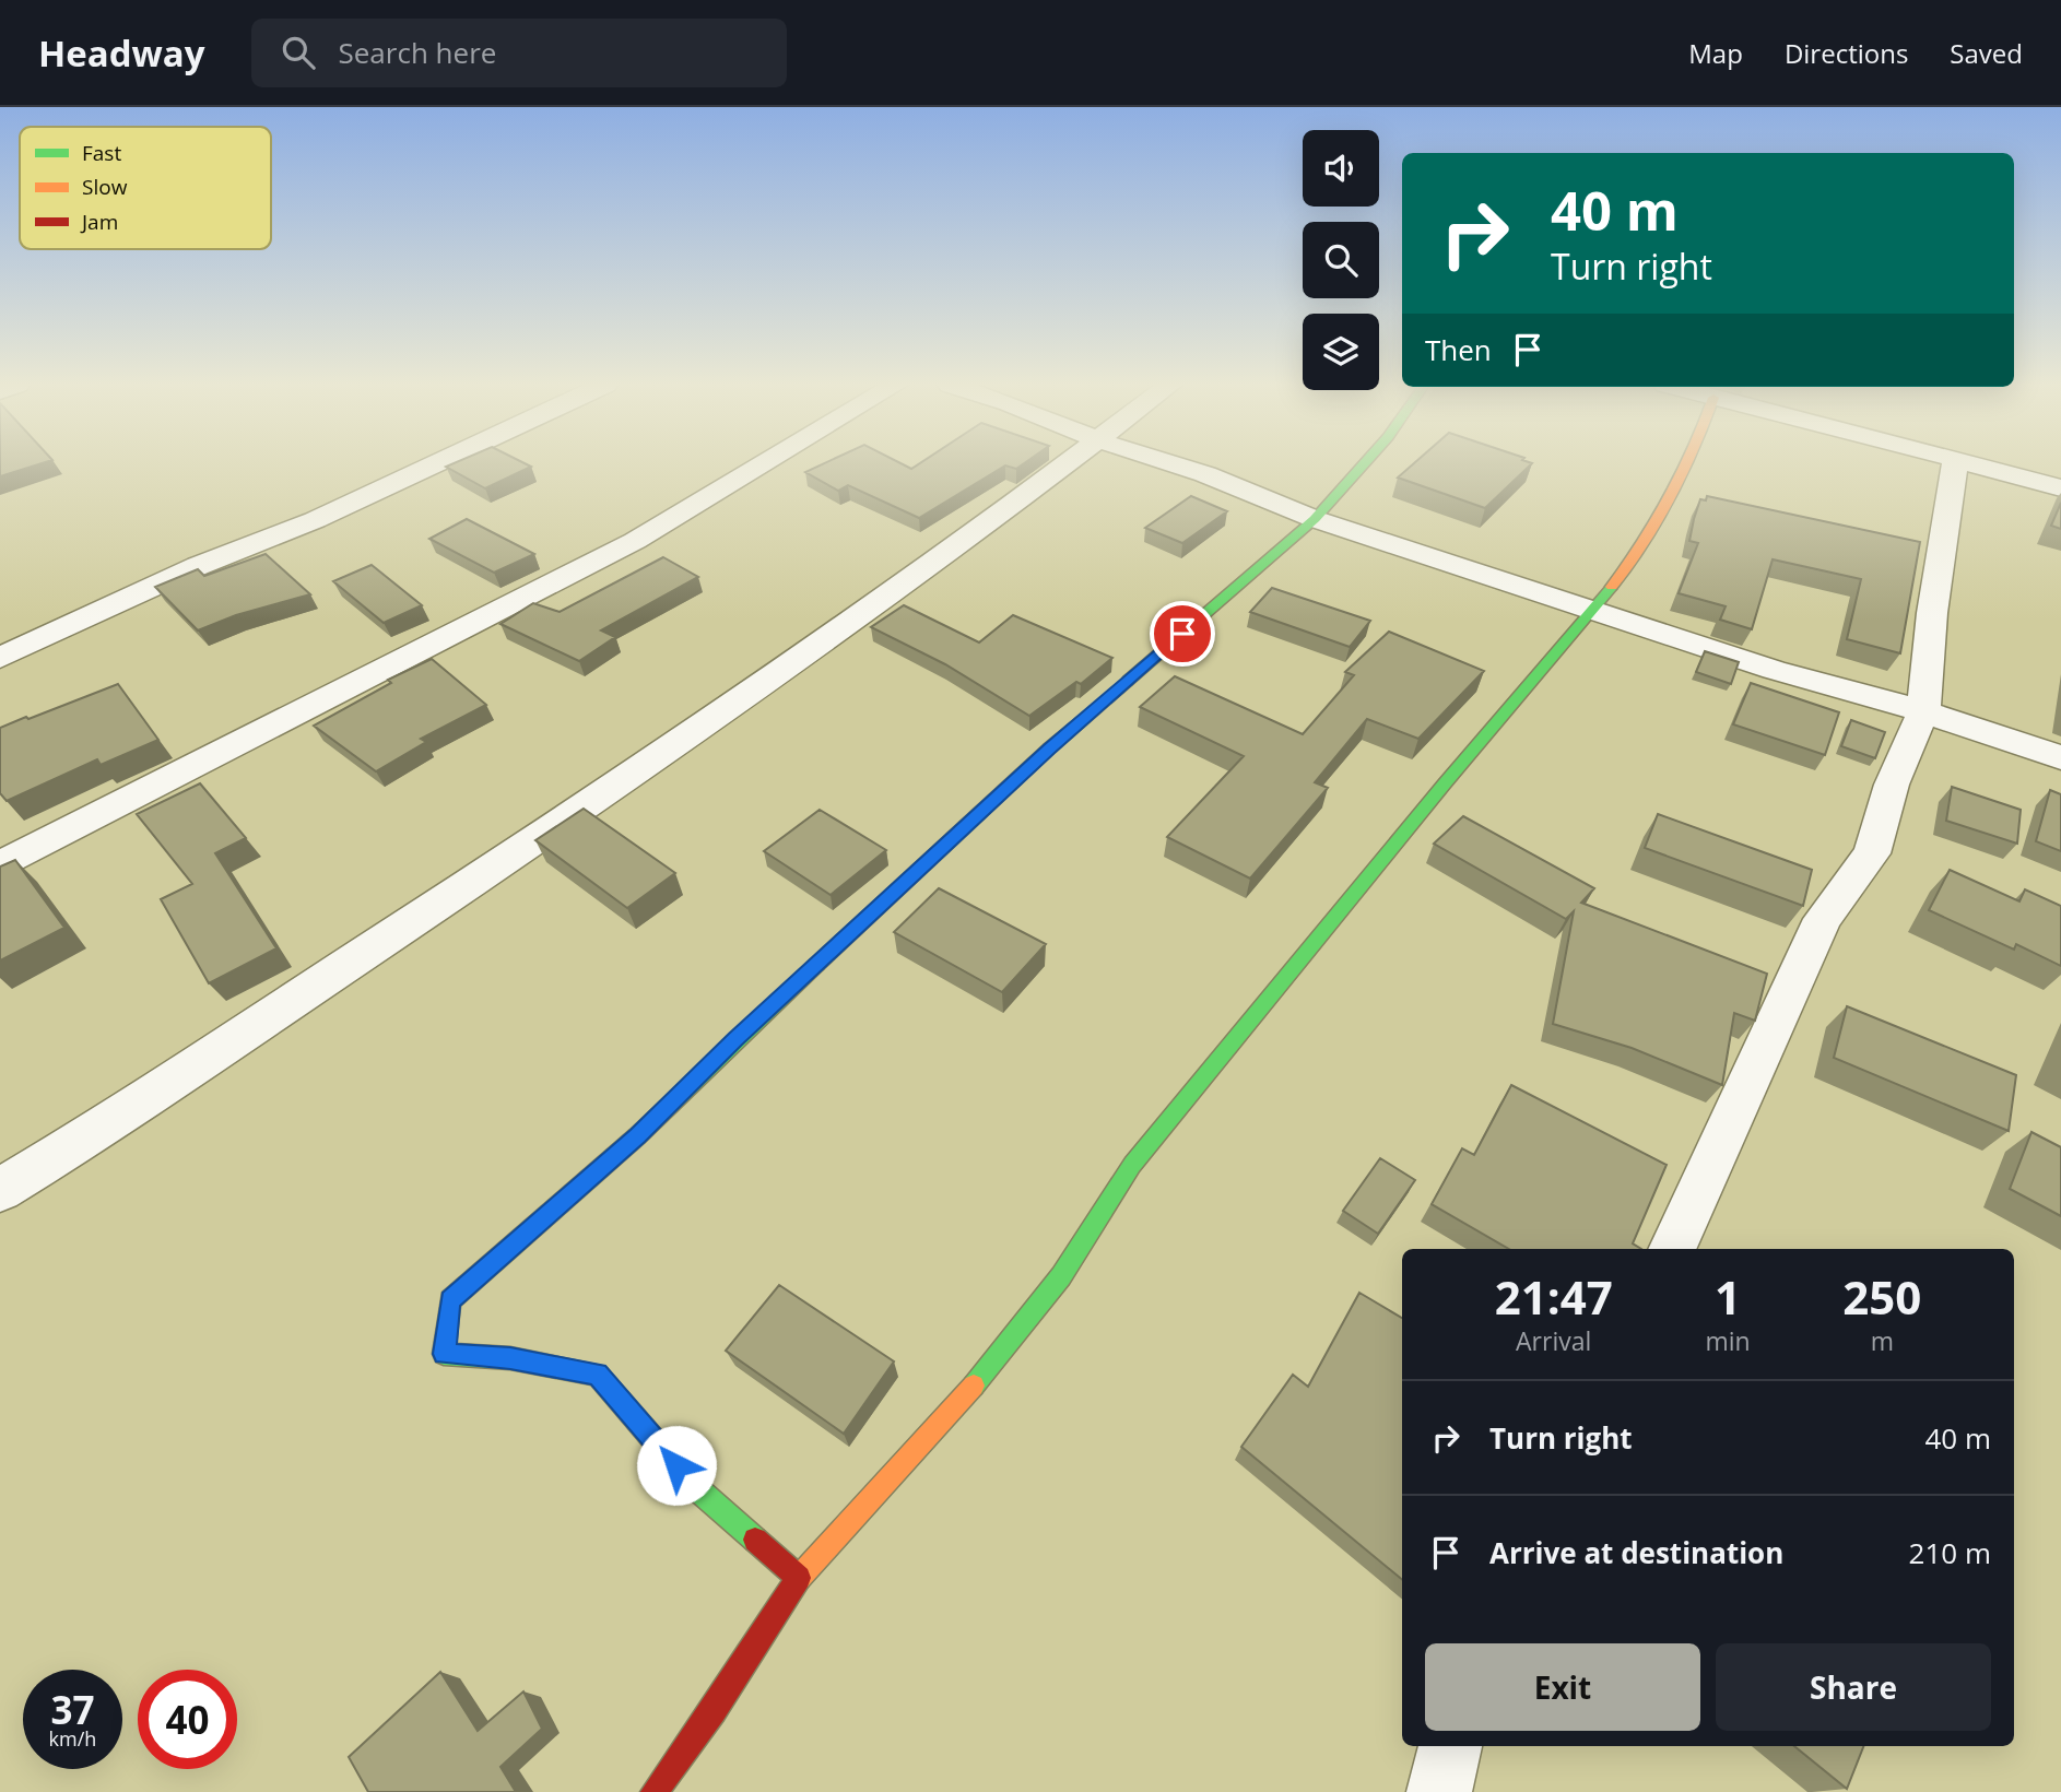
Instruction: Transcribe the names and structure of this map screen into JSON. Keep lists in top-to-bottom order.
{
  "legend": ["Fast", "Slow", "Jam"],
  "page": {
    "header": "Headway",
    "search": "Search here",
    "nav": ["Map", "Directions", "Saved"],
    "turn": ["40 m", "Turn right"],
    "then": "Then",
    "eta": [
      "21:47",
      "Arrival",
      "1",
      "min",
      "250",
      "m"
    ],
    "list": [
      {
        "name": "Turn right",
        "value": "40 m"
      },
      {
        "name": "Arrive at destination",
        "value": "210 m"
      }
    ],
    "buttons": ["Exit", "Share"],
    "speed": "37 km/h",
    "limit": "40"
  }
}
